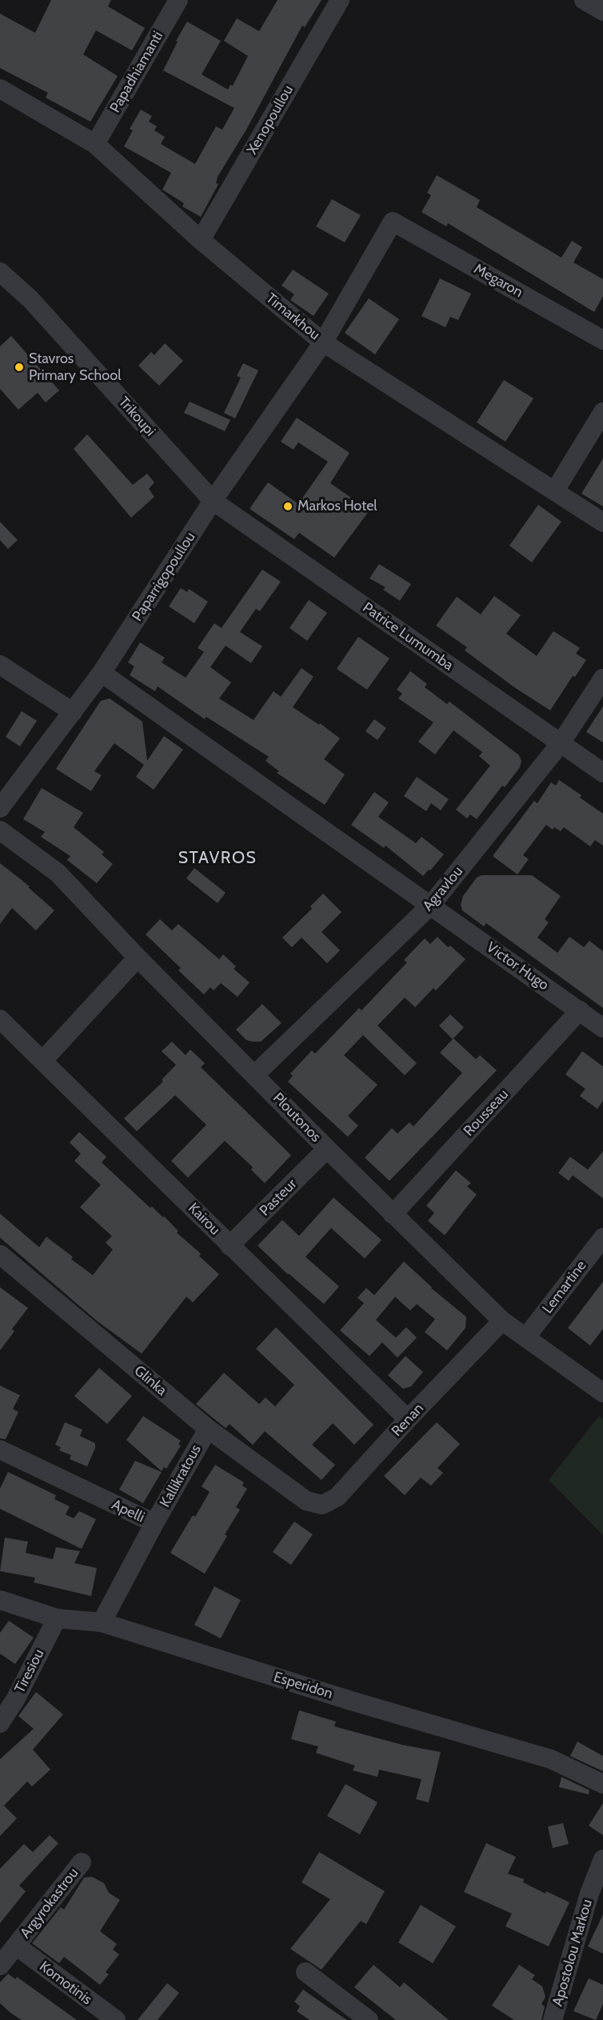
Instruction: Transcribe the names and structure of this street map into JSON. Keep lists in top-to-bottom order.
{
  "streets": {
    "street": [
      "Papadhiamanti",
      "Xenopoullou",
      "Megaron",
      "Timarkhou",
      "Trikoupi",
      "Paparrigopoullou",
      "Patrice Lumumba",
      "Agravlou",
      "Victor Hugo",
      "Rousseau",
      "Ploutonos",
      "Pasteur",
      "Kairou",
      "Lemartine",
      "Glinka",
      "Renan",
      "Kallikratous",
      "Apelli",
      "Tiresiou",
      "Esperidon",
      "Argyrokastrou",
      "Apostolou Markou",
      "Komotinis"
    ]
  },
  "crossings": [
    ["Papadhiamanti", "Timarkhou"],
    ["Xenopoullou", "Timarkhou"],
    ["Megaron", "Paparrigopoullou"],
    ["Timarkhou", "Paparrigopoullou"],
    ["Trikoupi", "Paparrigopoullou"],
    ["Trikoupi", "Patrice Lumumba"],
    ["Paparrigopoullou", "Patrice Lumumba"],
    ["Paparrigopoullou", "Victor Hugo"],
    ["Patrice Lumumba", "Agravlou"],
    ["Agravlou", "Victor Hugo"],
    ["Agravlou", "Ploutonos"],
    ["Victor Hugo", "Rousseau"],
    ["Rousseau", "Ploutonos"],
    ["Ploutonos", "Pasteur"],
    ["Ploutonos", "Lemartine"],
    ["Ploutonos", "Renan"],
    ["Pasteur", "Kairou"],
    ["Kairou", "Renan"],
    ["Glinka", "Renan"],
    ["Glinka", "Kallikratous"],
    ["Kallikratous", "Apelli"],
    ["Apelli", "Esperidon"],
    ["Tiresiou", "Esperidon"],
    ["Argyrokastrou", "Komotinis"]
  ],
  "districts": ["STAVROS"],
  "places": ["Stavros Primary School", "Markos Hotel"]
}
